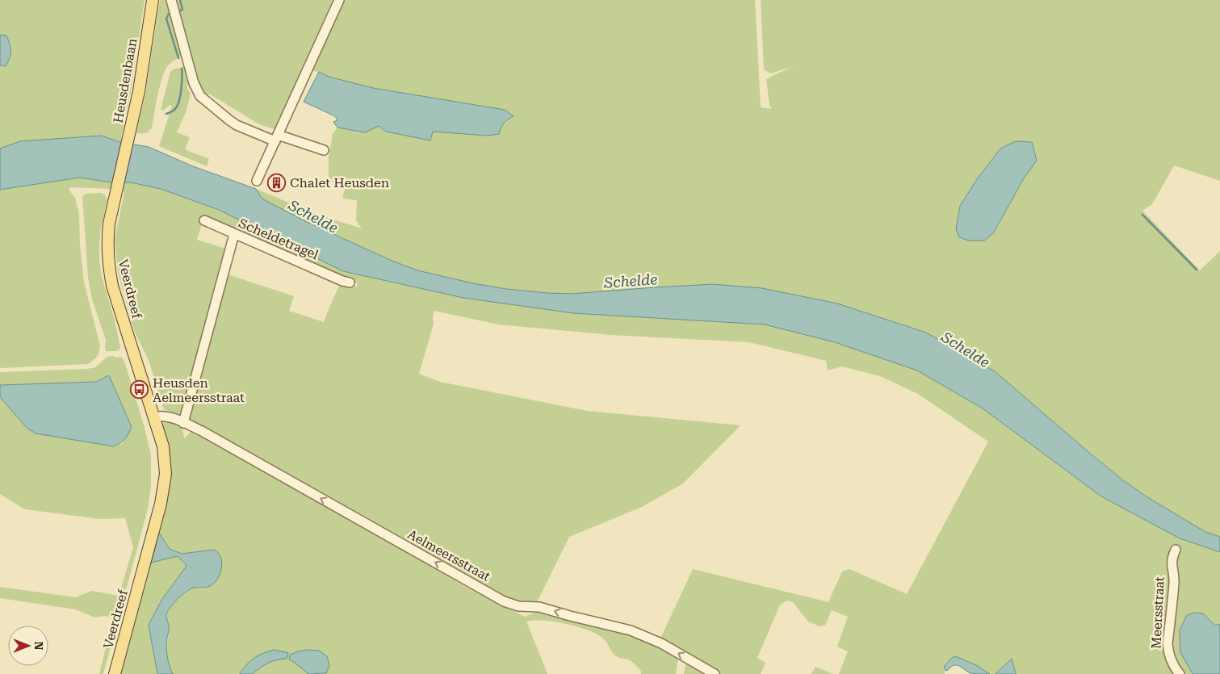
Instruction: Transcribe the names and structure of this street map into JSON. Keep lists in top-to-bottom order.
{
  "streets": {
    "main road": ["Heusdenbaan", "Veerdreef"],
    "street": ["Scheldetragel", "Aelmeersstraat", "Meersstraat"]
  },
  "crossings": [
    ["Heusdenbaan", "Veerdreef"]
  ],
  "one_way": ["Aelmeersstraat"],
  "water": ["Schelde"],
  "places": {
    "building": ["Chalet Heusden"],
    "bus stop": ["Heusden Aelmeersstraat"]
  },
  "north": "right"
}
